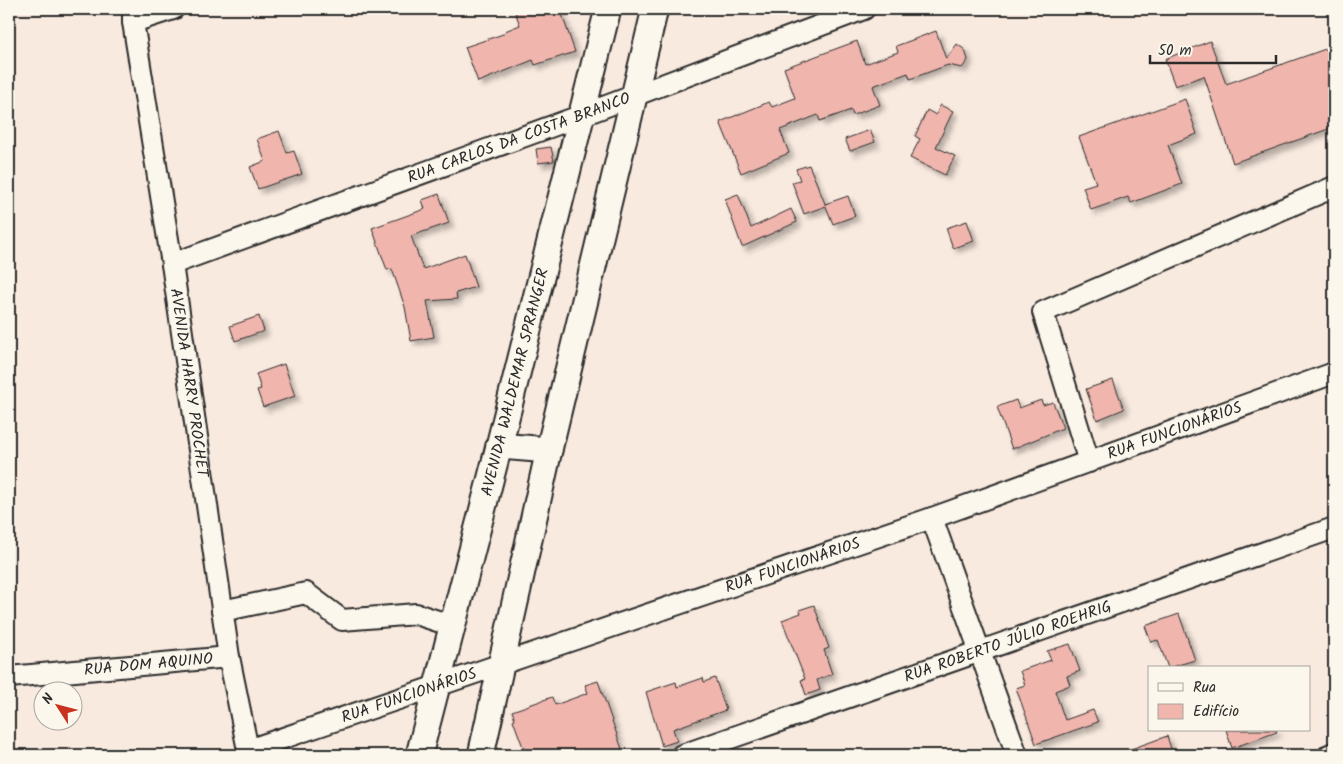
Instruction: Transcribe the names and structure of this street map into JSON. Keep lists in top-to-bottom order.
{
  "streets": {
    "main road": ["AVENIDA WALDEMAR SPRANGER"],
    "street": [
      "RUA CARLOS DA COSTA BRANCO",
      "AVENIDA HARRY PROCHET",
      "RUA FUNCIONÁRIOS",
      "RUA ROBERTO JÚLIO ROEHRIG",
      "RUA DOM AQUINO"
    ]
  },
  "crossings": [
    ["RUA CARLOS DA COSTA BRANCO", "AVENIDA HARRY PROCHET"],
    ["RUA CARLOS DA COSTA BRANCO", "AVENIDA WALDEMAR SPRANGER"],
    ["AVENIDA HARRY PROCHET", "RUA FUNCIONÁRIOS"],
    ["AVENIDA HARRY PROCHET", "RUA DOM AQUINO"],
    ["AVENIDA WALDEMAR SPRANGER", "RUA FUNCIONÁRIOS"]
  ],
  "legend": ["Rua", "Edifício"],
  "scale_bar": "50 m",
  "north": "top left"
}
